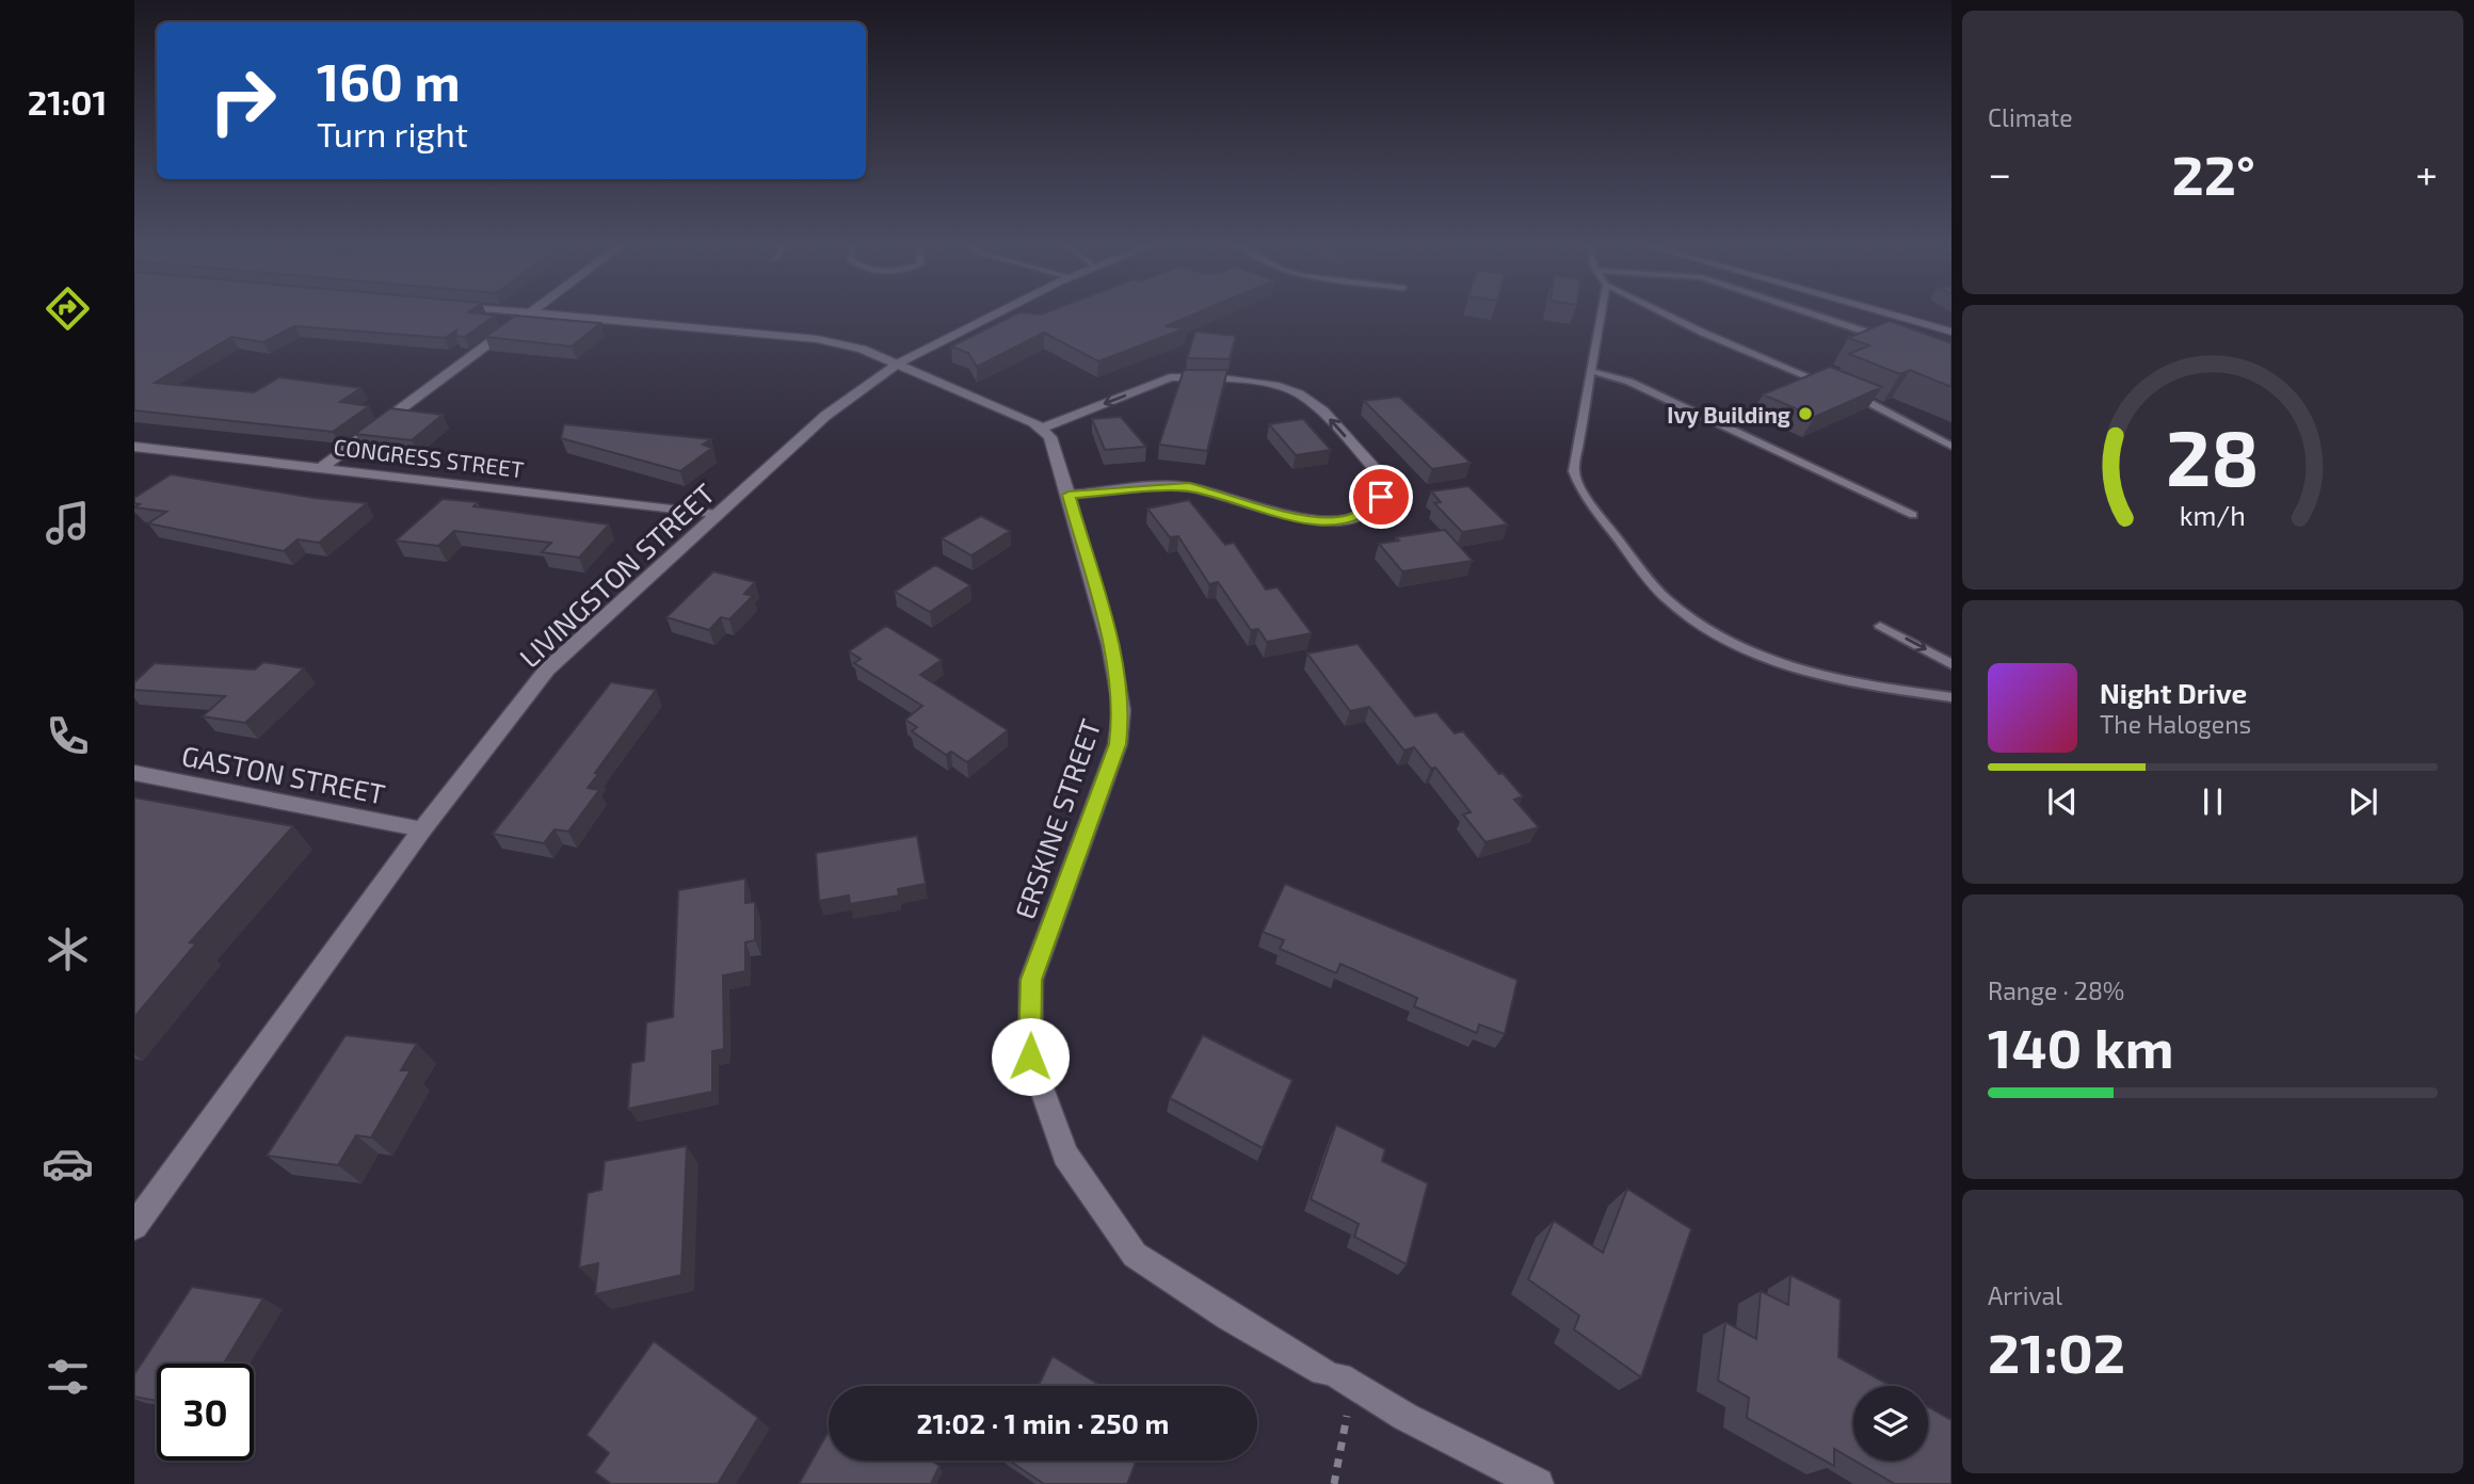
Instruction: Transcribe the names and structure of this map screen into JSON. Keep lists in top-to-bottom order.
{
  "streets": {
    "street": [
      "CONGRESS STREET",
      "LIVINGSTON STREET",
      "GASTON STREET",
      "ERSKINE STREET"
    ]
  },
  "crossings": [
    ["CONGRESS STREET", "LIVINGSTON STREET"],
    ["LIVINGSTON STREET", "GASTON STREET"]
  ],
  "places": ["Ivy Building"],
  "page": {
    "tabs": "21:01",
    "tile": [
      "Climate",
      ["Range · 28%", "140 km"],
      ["Arrival", "21:02"]
    ],
    "turn": ["160 m", "Turn right"],
    "heat": ["−", "22°", "+"],
    "song": ["Night Drive", "The Halogens"],
    "limit": "30",
    "trip": "21:02 · 1 min · 250 m",
    "gauge": ["28", "km/h"]
  }
}
